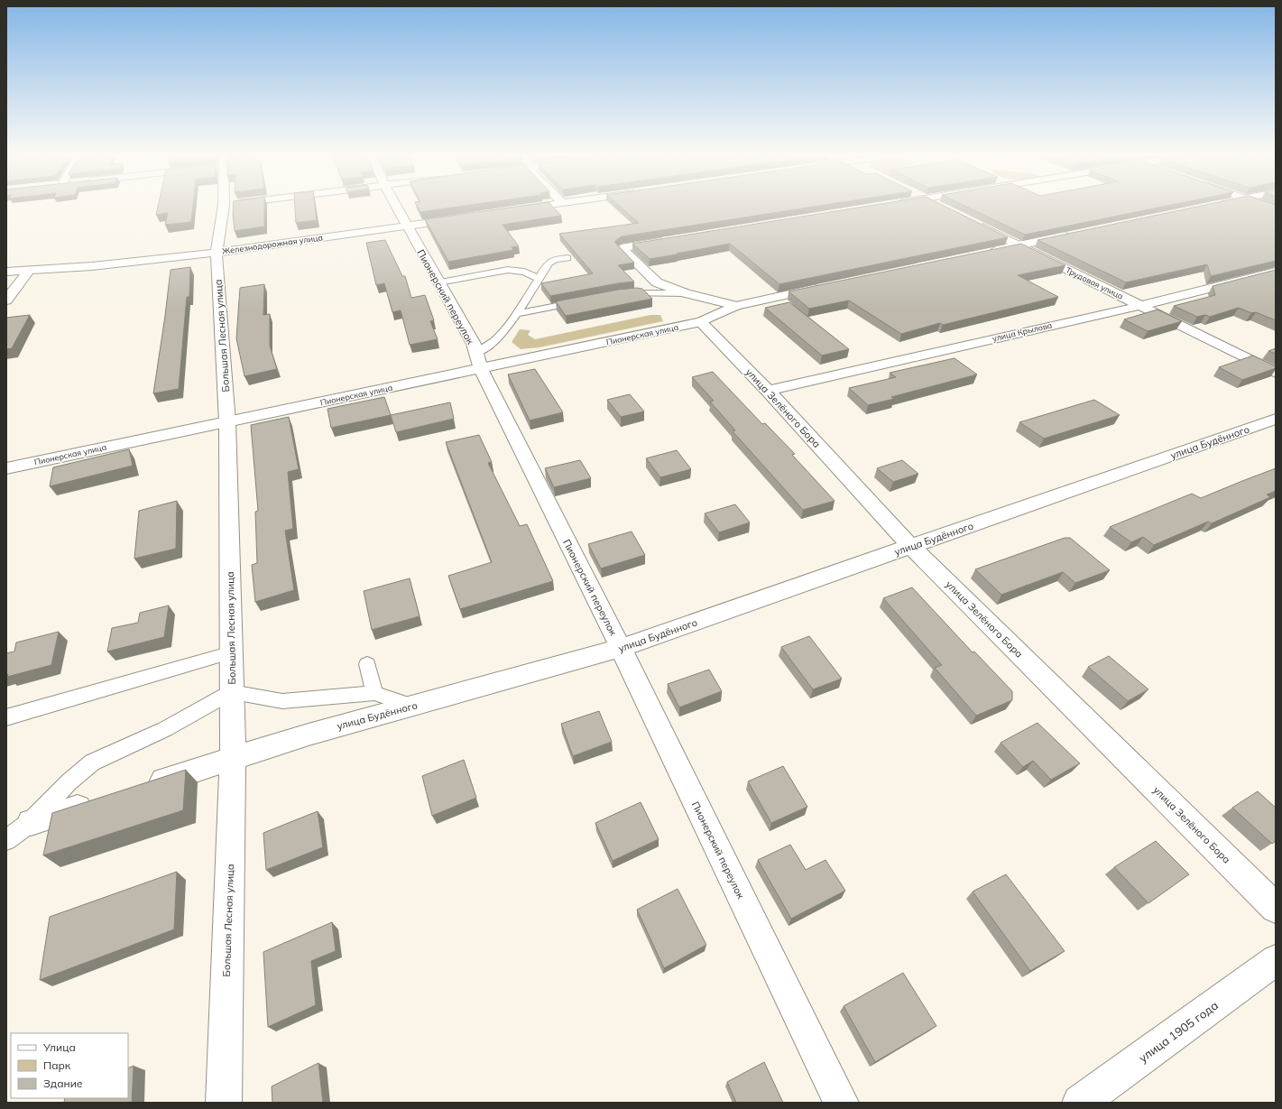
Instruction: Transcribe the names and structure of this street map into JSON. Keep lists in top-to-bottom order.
{
  "streets": {
    "street": [
      "Железнодорожная улица",
      "Трудовая улица",
      "Пионерский переулок",
      "улица Крылова",
      "Пионерская улица",
      "Большая Лесная улица",
      "улица Зелёного Бора",
      "улица Будённого",
      "улица 1905 года"
    ]
  },
  "crossings": [
    ["Железнодорожная улица", "Пионерский переулок"],
    ["Железнодорожная улица", "Большая Лесная улица"],
    ["Трудовая улица", "улица Крылова"],
    ["Пионерский переулок", "Пионерская улица"],
    ["Пионерский переулок", "улица Будённого"],
    ["улица Крылова", "улица Зелёного Бора"],
    ["Пионерская улица", "Большая Лесная улица"],
    ["Пионерская улица", "улица Зелёного Бора"],
    ["Большая Лесная улица", "улица Будённого"],
    ["улица Зелёного Бора", "улица Будённого"]
  ],
  "legend": ["Улица", "Парк", "Здание"]
}
